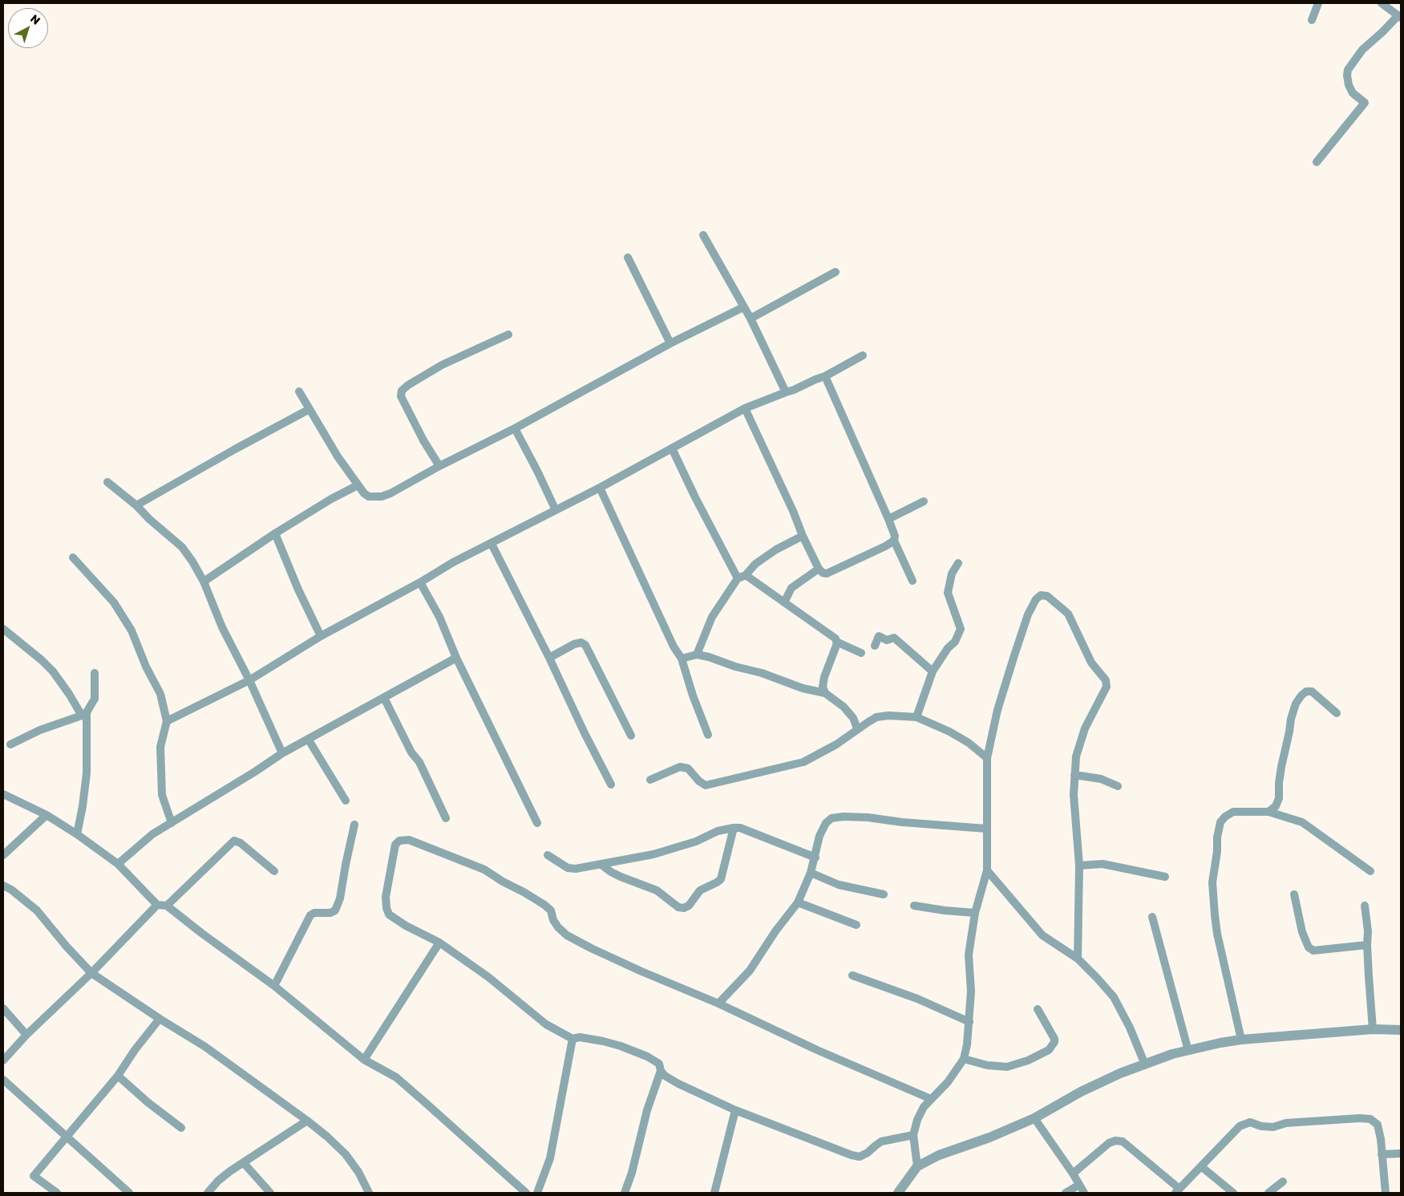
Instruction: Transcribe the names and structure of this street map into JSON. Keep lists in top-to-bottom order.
{
  "north": "top right"
}
